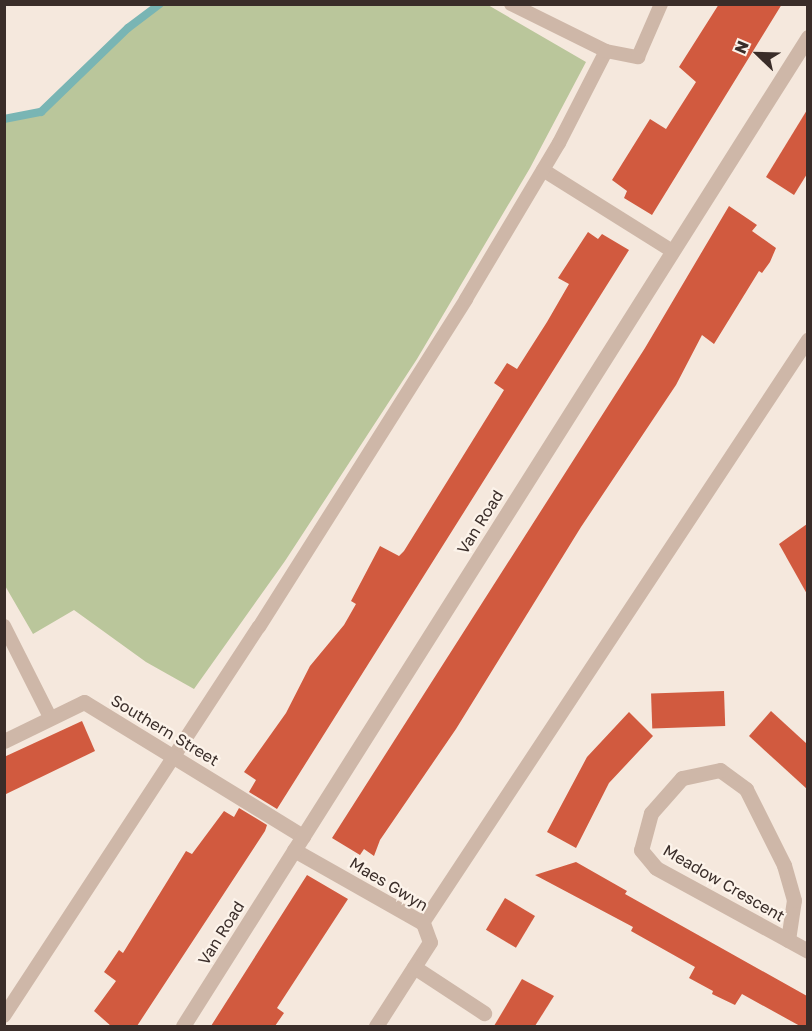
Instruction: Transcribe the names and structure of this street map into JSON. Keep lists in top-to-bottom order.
{
  "streets": {
    "street": [
      "Van Road",
      "Southern Street",
      "Meadow Crescent",
      "Maes Gwyn"
    ]
  },
  "crossings": [
    ["Van Road", "Southern Street"],
    ["Van Road", "Maes Gwyn"]
  ],
  "north": "top left"
}
